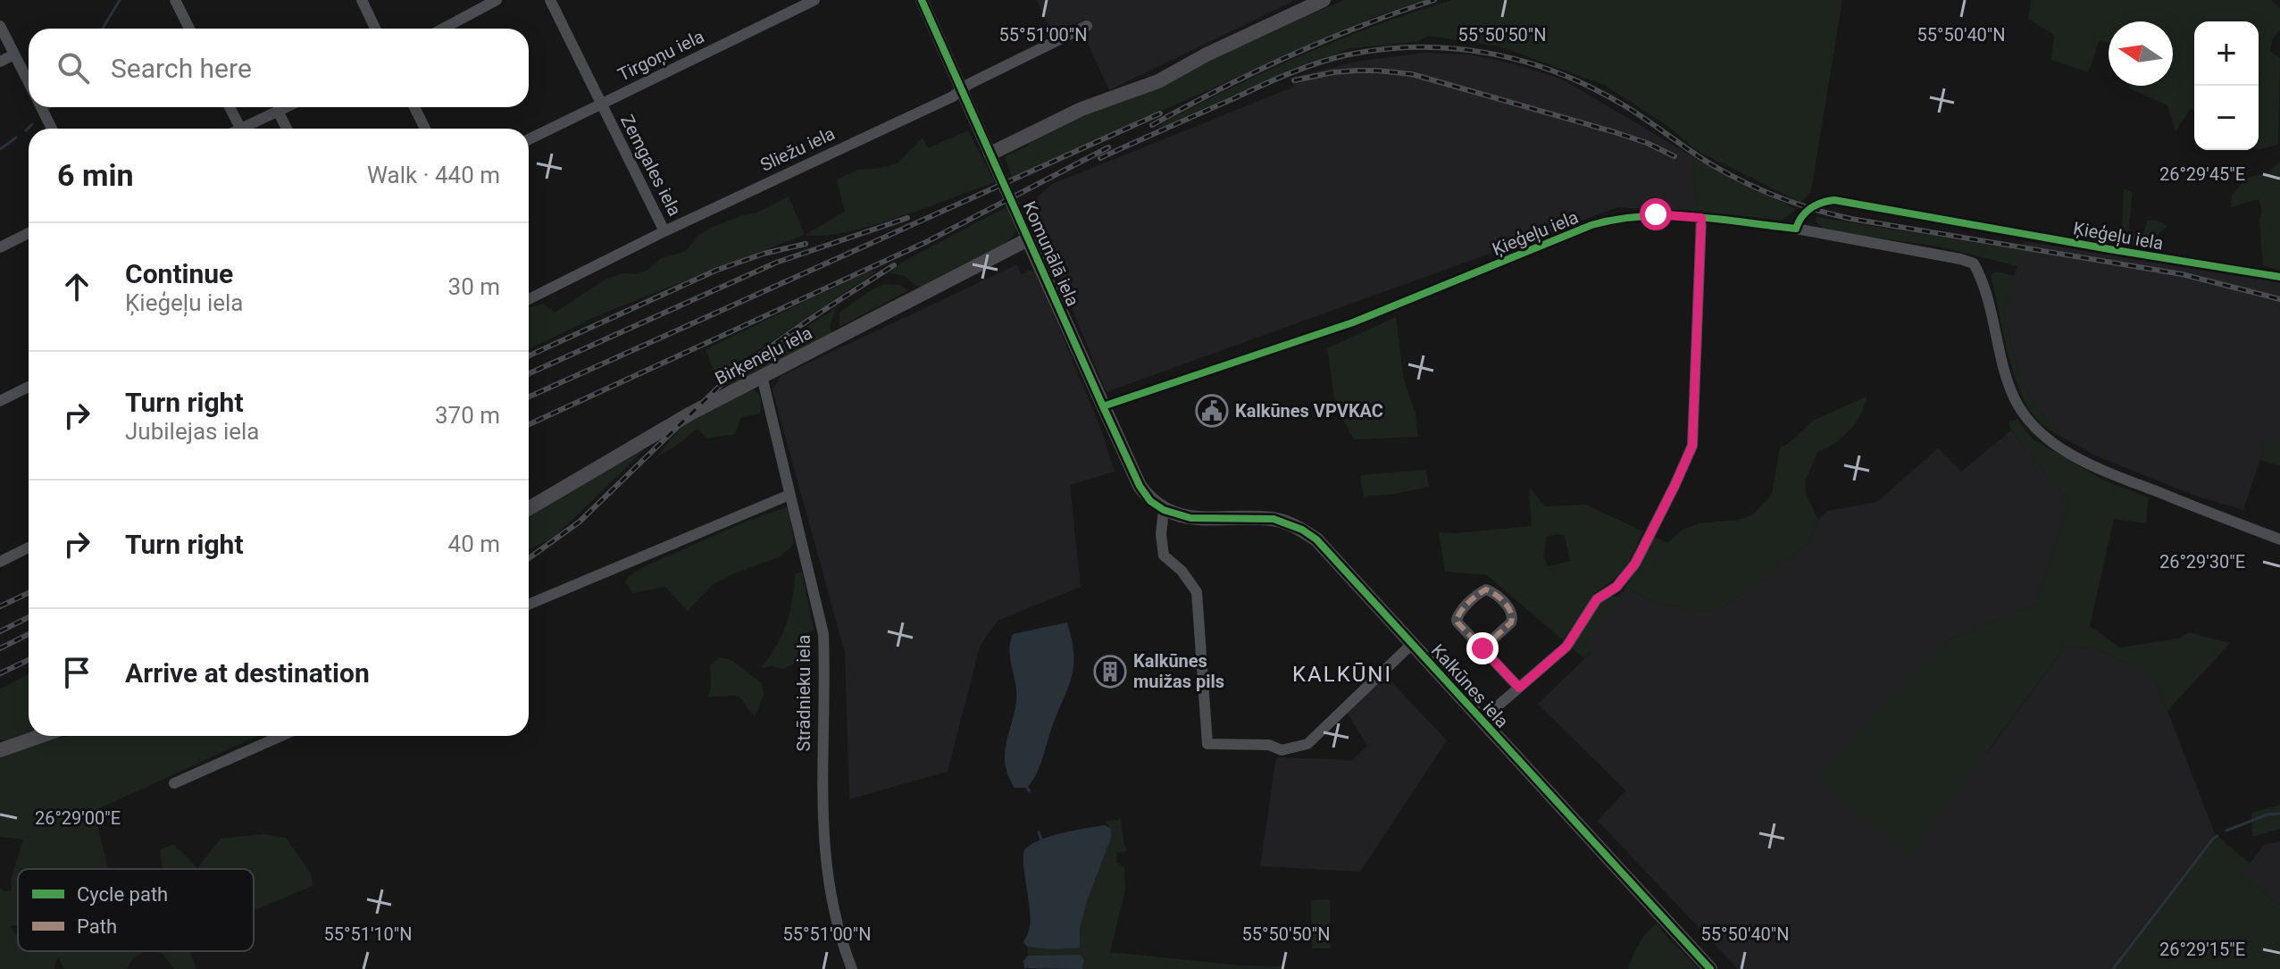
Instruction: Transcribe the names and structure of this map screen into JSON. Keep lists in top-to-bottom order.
{
  "streets": {
    "main road": ["Komunālā iela", "Birķeneļu iela", "Kalkūnes iela"],
    "street": [
      "Tirgoņu iela",
      "Sliežu iela",
      "Zemgales iela",
      "Ķieģeļu iela",
      "Strādnieku iela"
    ]
  },
  "crossings": [
    ["Tirgoņu iela", "Zemgales iela"],
    ["Sliežu iela", "Zemgales iela"],
    ["Sliežu iela", "Komunālā iela"],
    ["Ķieģeļu iela", "Komunālā iela"],
    ["Komunālā iela", "Birķeneļu iela"],
    ["Komunālā iela", "Kalkūnes iela"],
    ["Birķeneļu iela", "Strādnieku iela"]
  ],
  "districts": ["KALKŪNI"],
  "places": {
    "public building": ["Kalkūnes VPVKAC"],
    "building": ["Kalkūnes muižas pils"]
  },
  "legend": ["Cycle path", "Path"],
  "north": "left",
  "page": {
    "map_buttons": ["+", "−"],
    "search": "Search here",
    "heading": ["6 min", "Walk · 440 m"],
    "list": [
      ["Continue", "Ķieģeļu iela", "30 m"],
      ["Turn right", "Jubilejas iela", "370 m"],
      ["Turn right", "40 m"],
      "Arrive at destination"
    ]
  },
  "coordinates": [
    "55°51'00\"N",
    "55°50'50\"N",
    "55°50'40\"N",
    "26°29'45\"E",
    "26°29'30\"E",
    "26°29'00\"E",
    "55°51'10\"N",
    "26°29'15\"E"
  ]
}
